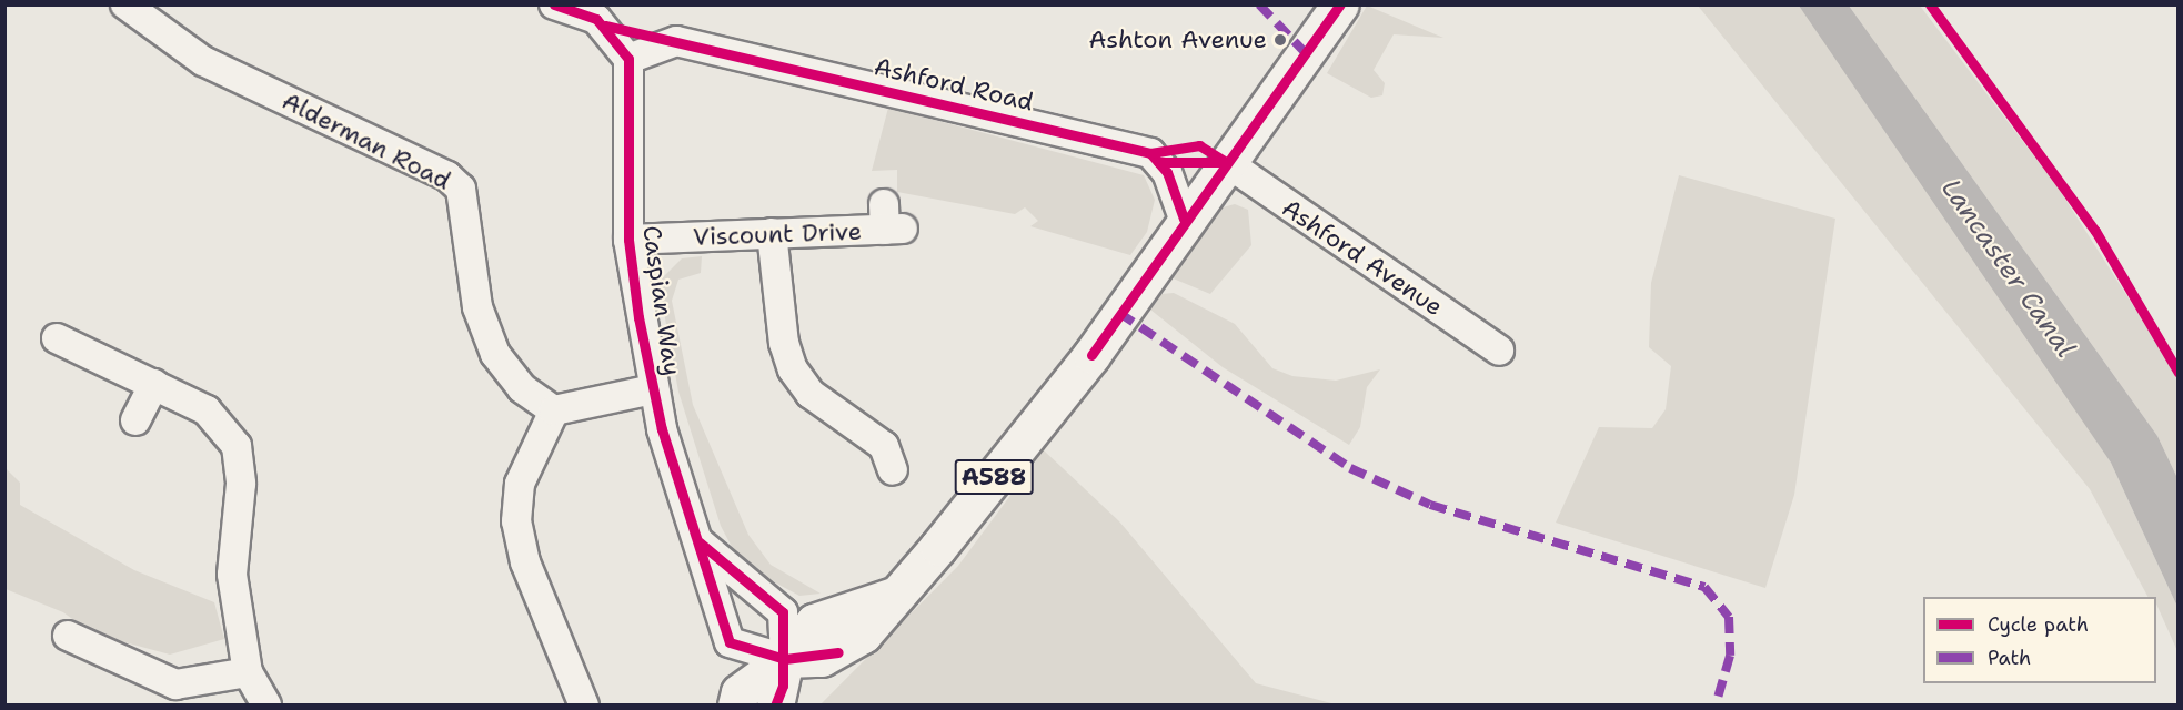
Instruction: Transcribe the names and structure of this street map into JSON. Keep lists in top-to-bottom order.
{
  "streets": {
    "main road": ["A588"],
    "street": [
      "Ashford Road",
      "Alderman Road",
      "Viscount Drive",
      "Ashford Avenue",
      "Caspian Way"
    ]
  },
  "crossings": [
    ["Ashford Road", "Caspian Way"],
    ["Ashford Road", "A588"],
    ["Viscount Drive", "Caspian Way"],
    ["Ashford Avenue", "A588"],
    ["Caspian Way", "A588"]
  ],
  "water": ["Lancaster Canal"],
  "places": ["Ashton Avenue"],
  "legend": ["Cycle path", "Path"]
}
